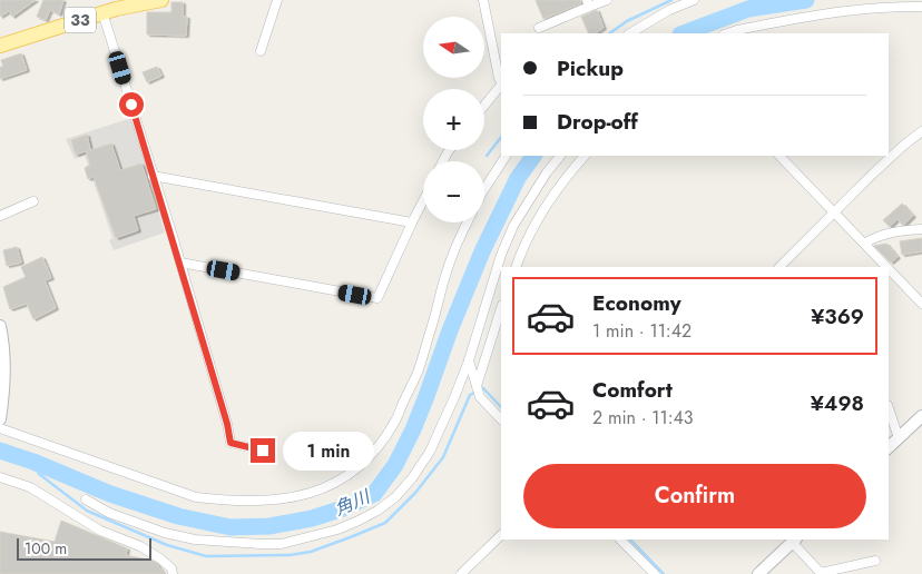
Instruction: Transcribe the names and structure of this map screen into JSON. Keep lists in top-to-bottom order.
{
  "streets": {
    "main road": ["33"]
  },
  "water": ["角川"],
  "scale_bar": "100 m",
  "north": "left",
  "page": {
    "map_buttons": ["+", "−"],
    "banner": ["Pickup", "Drop-off"],
    "list": [
      {
        "name": "Economy",
        "note": "1 min · 11:42",
        "value": "¥369"
      },
      {
        "name": "Comfort",
        "note": "2 min · 11:43",
        "value": "¥498"
      }
    ],
    "bubble": "1 min",
    "buttons": "Confirm",
    "scale": "100 m"
  }
}
